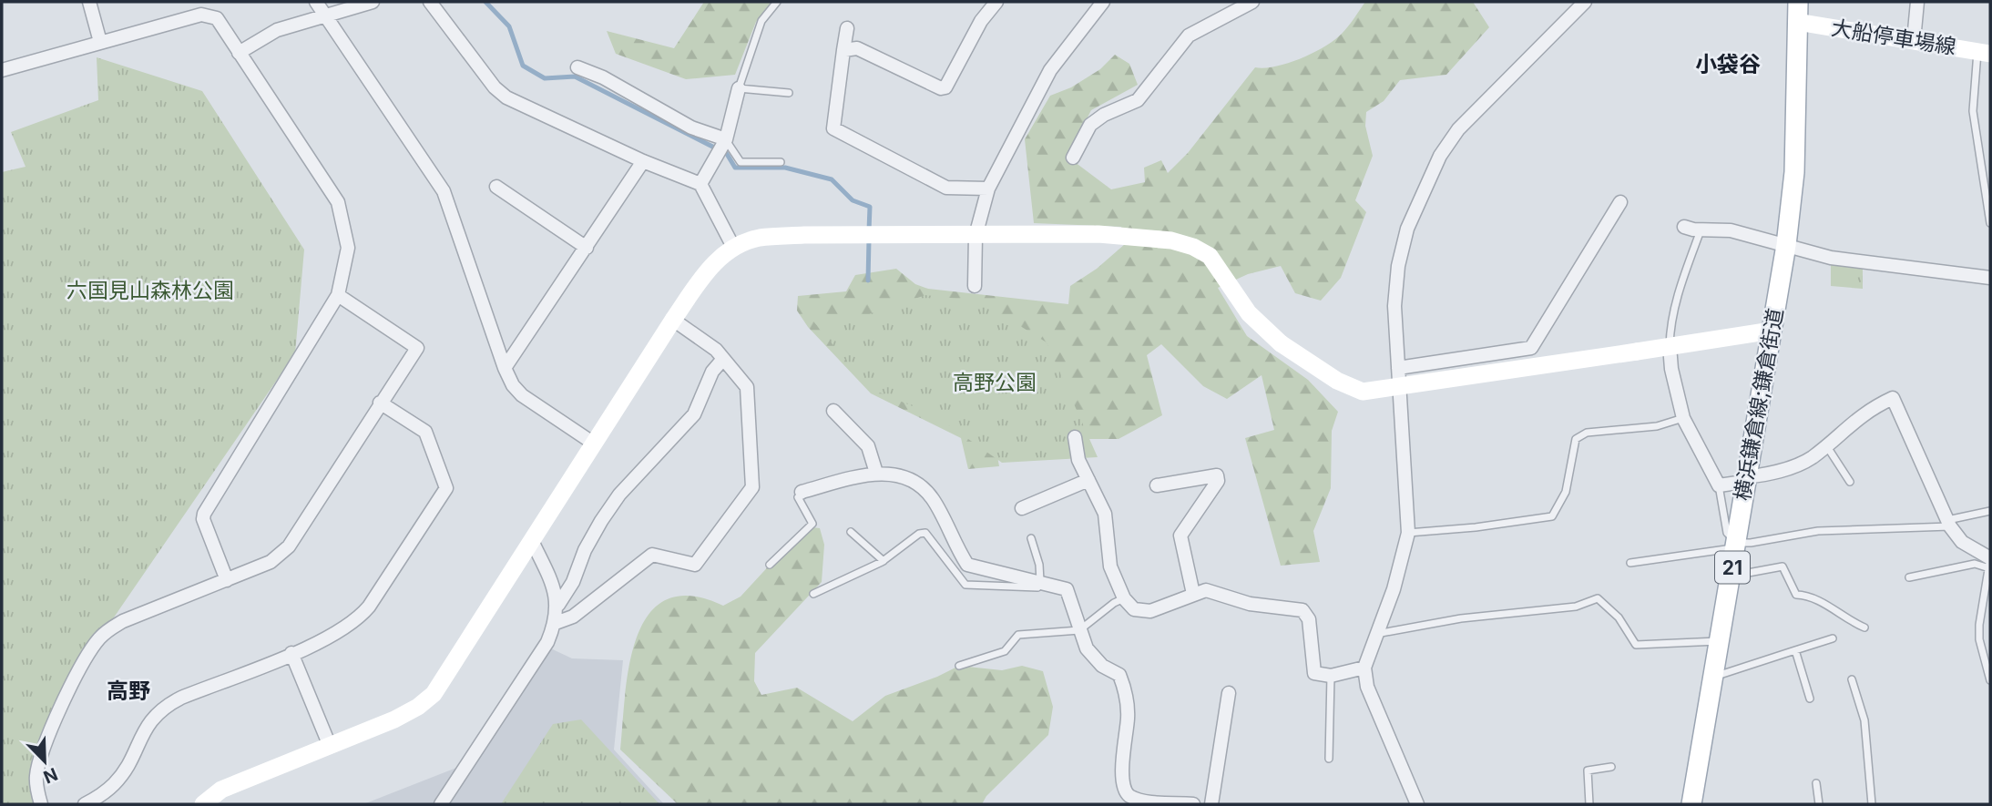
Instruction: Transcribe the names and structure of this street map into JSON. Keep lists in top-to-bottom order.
{
  "streets": {
    "main road": ["横浜鎌倉線;鎌倉街道", "21"],
    "street": ["大船停車場線"]
  },
  "crossings": [
    ["大船停車場線", "横浜鎌倉線;鎌倉街道"]
  ],
  "districts": ["小袋谷", "高野"],
  "parks": ["六国見山森林公園", "高野公園"],
  "north": "bottom right"
}
